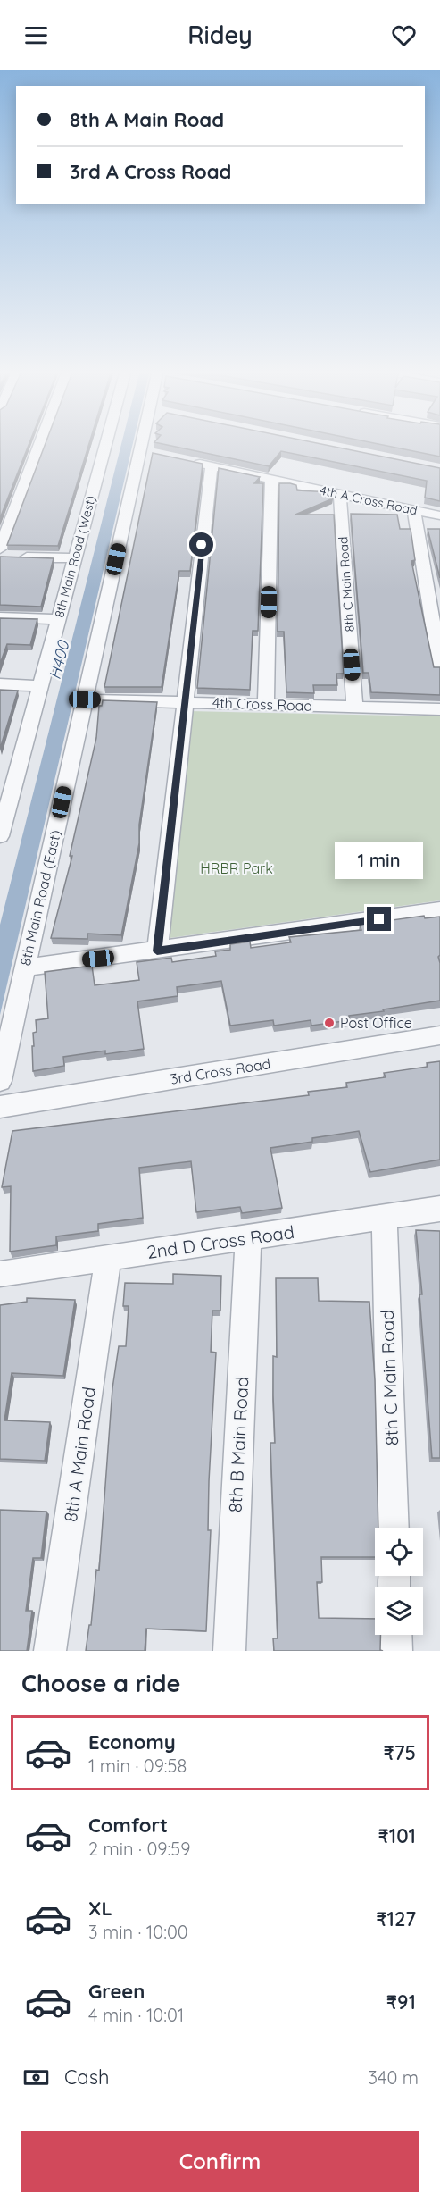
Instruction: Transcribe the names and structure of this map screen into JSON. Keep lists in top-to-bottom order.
{
  "streets": {
    "street": [
      "4th A Cross Road",
      "8th Main Road (West)",
      "8th C Main Road",
      "4th Cross Road",
      "8th Main Road (East)",
      "3rd Cross Road",
      "2nd D Cross Road",
      "8th B Main Road",
      "8th A Main Road"
    ]
  },
  "crossings": [
    ["4th A Cross Road", "8th C Main Road"],
    ["8th C Main Road", "4th Cross Road"],
    ["8th C Main Road", "2nd D Cross Road"],
    ["4th Cross Road", "8th Main Road (East)"],
    ["2nd D Cross Road", "8th B Main Road"],
    ["2nd D Cross Road", "8th A Main Road"]
  ],
  "water": ["H400"],
  "parks": ["HRBR Park"],
  "places": ["Post Office"],
  "page": {
    "header": "Ridey",
    "banner": ["8th A Main Road", "3rd A Cross Road"],
    "bubble": "1 min",
    "heading": "Choose a ride",
    "list": [
      {
        "name": "Economy",
        "note": "1 min · 09:58",
        "value": "₹75"
      },
      {
        "name": "Comfort",
        "note": "2 min · 09:59",
        "value": "₹101"
      },
      {
        "name": "XL",
        "note": "3 min · 10:00",
        "value": "₹127"
      },
      {
        "name": "Green",
        "note": "4 min · 10:01",
        "value": "₹91"
      }
    ],
    "pay": ["Cash", "340 m"],
    "buttons": "Confirm"
  }
}
